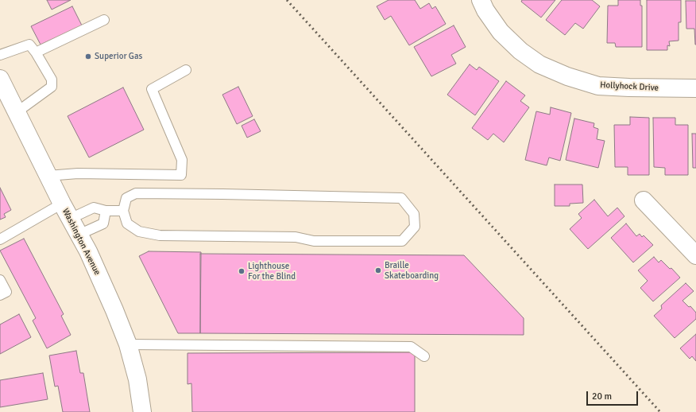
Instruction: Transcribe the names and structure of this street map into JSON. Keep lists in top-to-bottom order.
{
  "streets": {
    "main road": ["Hollyhock Drive", "Washington Avenue"]
  },
  "places": ["Superior Gas", "Braille Skateboarding", "Lighthouse For the Blind"],
  "scale_bar": "20 m"
}
